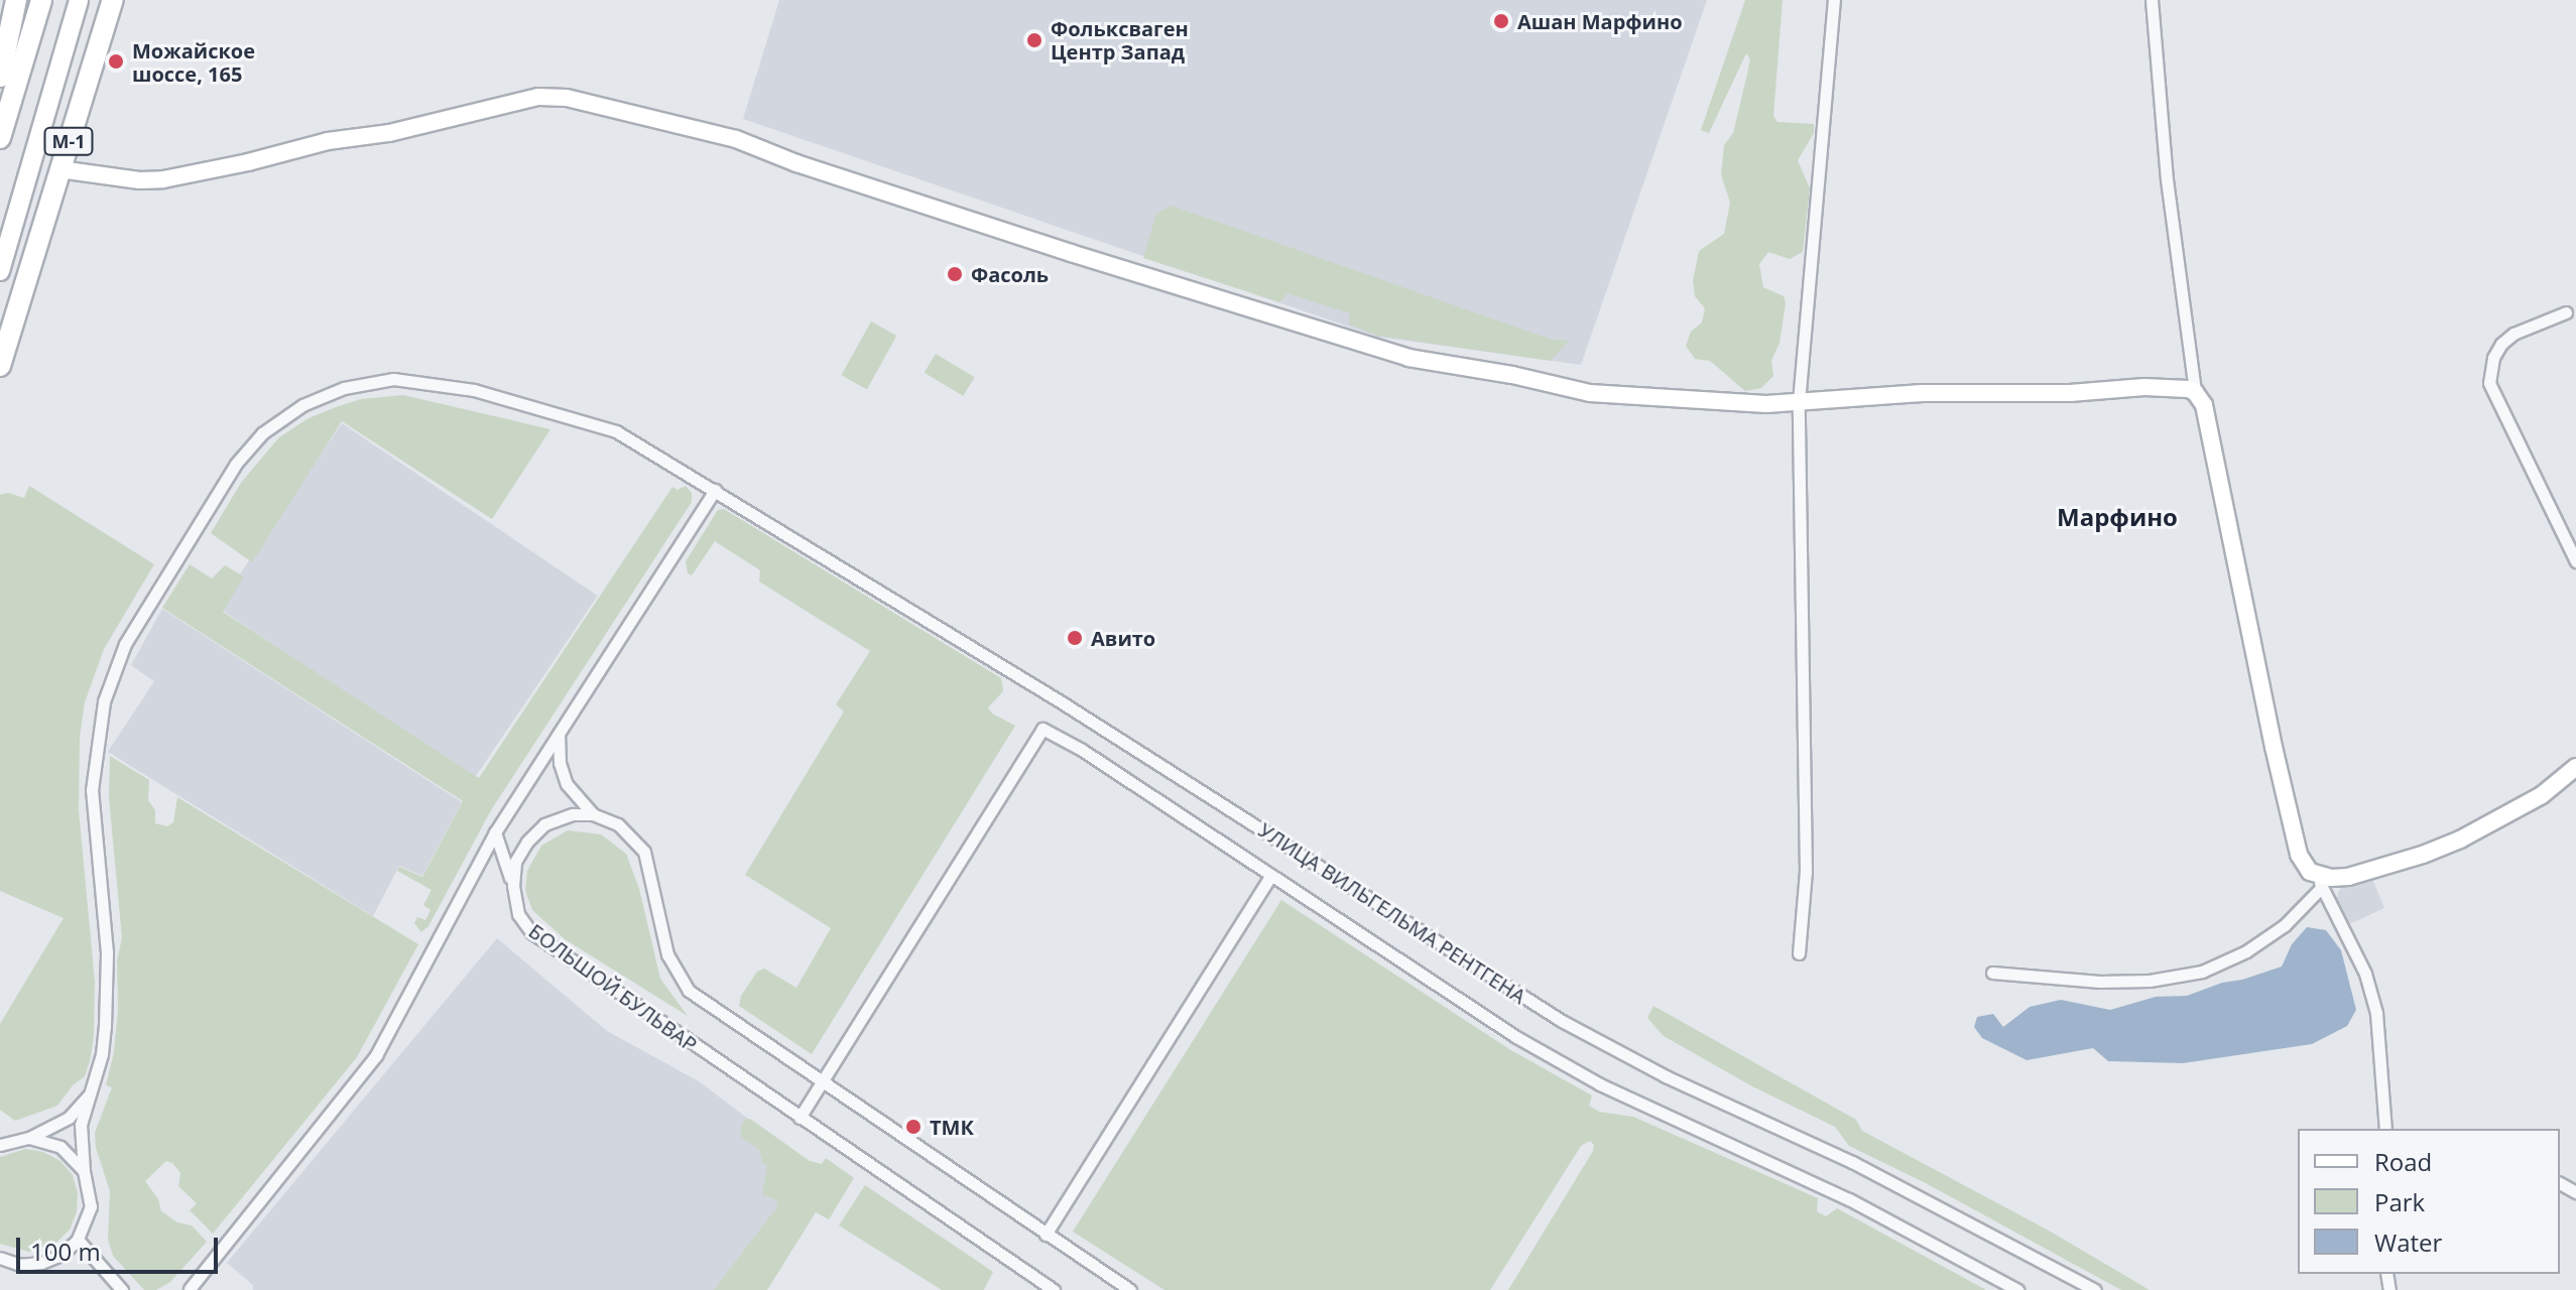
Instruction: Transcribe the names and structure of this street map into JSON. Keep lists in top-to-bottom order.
{
  "streets": {
    "highway": ["М-1"],
    "street": ["УЛИЦА ВИЛЬГЕЛЬМА РЕНТГЕНА", "БОЛЬШОЙ БУЛЬВАР"]
  },
  "crossings": [
    ["УЛИЦА ВИЛЬГЕЛЬМА РЕНТГЕНА", "БОЛЬШОЙ БУЛЬВАР"]
  ],
  "districts": ["Марфино"],
  "places": [
    "Ашан Марфино",
    "Фольксваген Центр Запад",
    "Можайское шоссе, 165",
    "Фасоль",
    "Авито",
    "ТМК"
  ],
  "legend": ["Road", "Park", "Water"],
  "scale_bar": "100 m"
}
